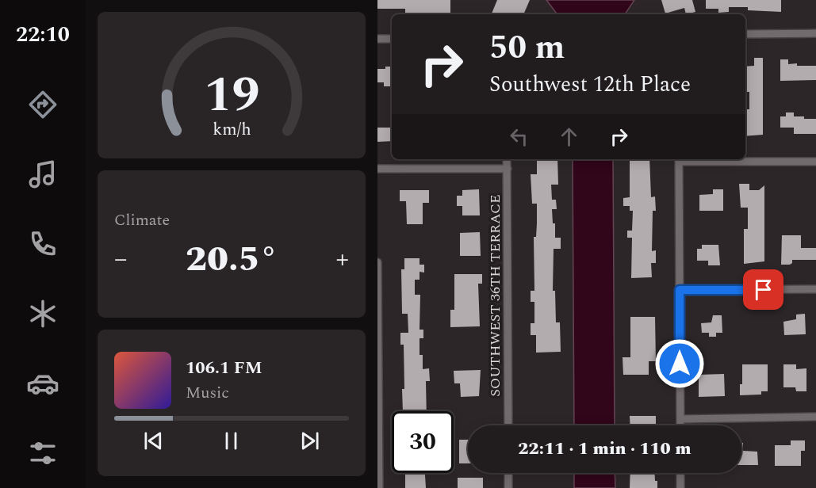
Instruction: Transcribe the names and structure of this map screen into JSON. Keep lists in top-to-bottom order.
{
  "streets": {
    "street": ["SOUTHWEST 36TH TERRACE"]
  },
  "page": {
    "tabs": "22:10",
    "turn": ["50 m", "Southwest 12th Place"],
    "tile": "Climate",
    "heat": ["−", "20.5°", "+"],
    "song": ["106.1 FM", "Music"],
    "limit": "30",
    "trip": "22:11 · 1 min · 110 m",
    "gauge": ["19", "km/h"]
  }
}
